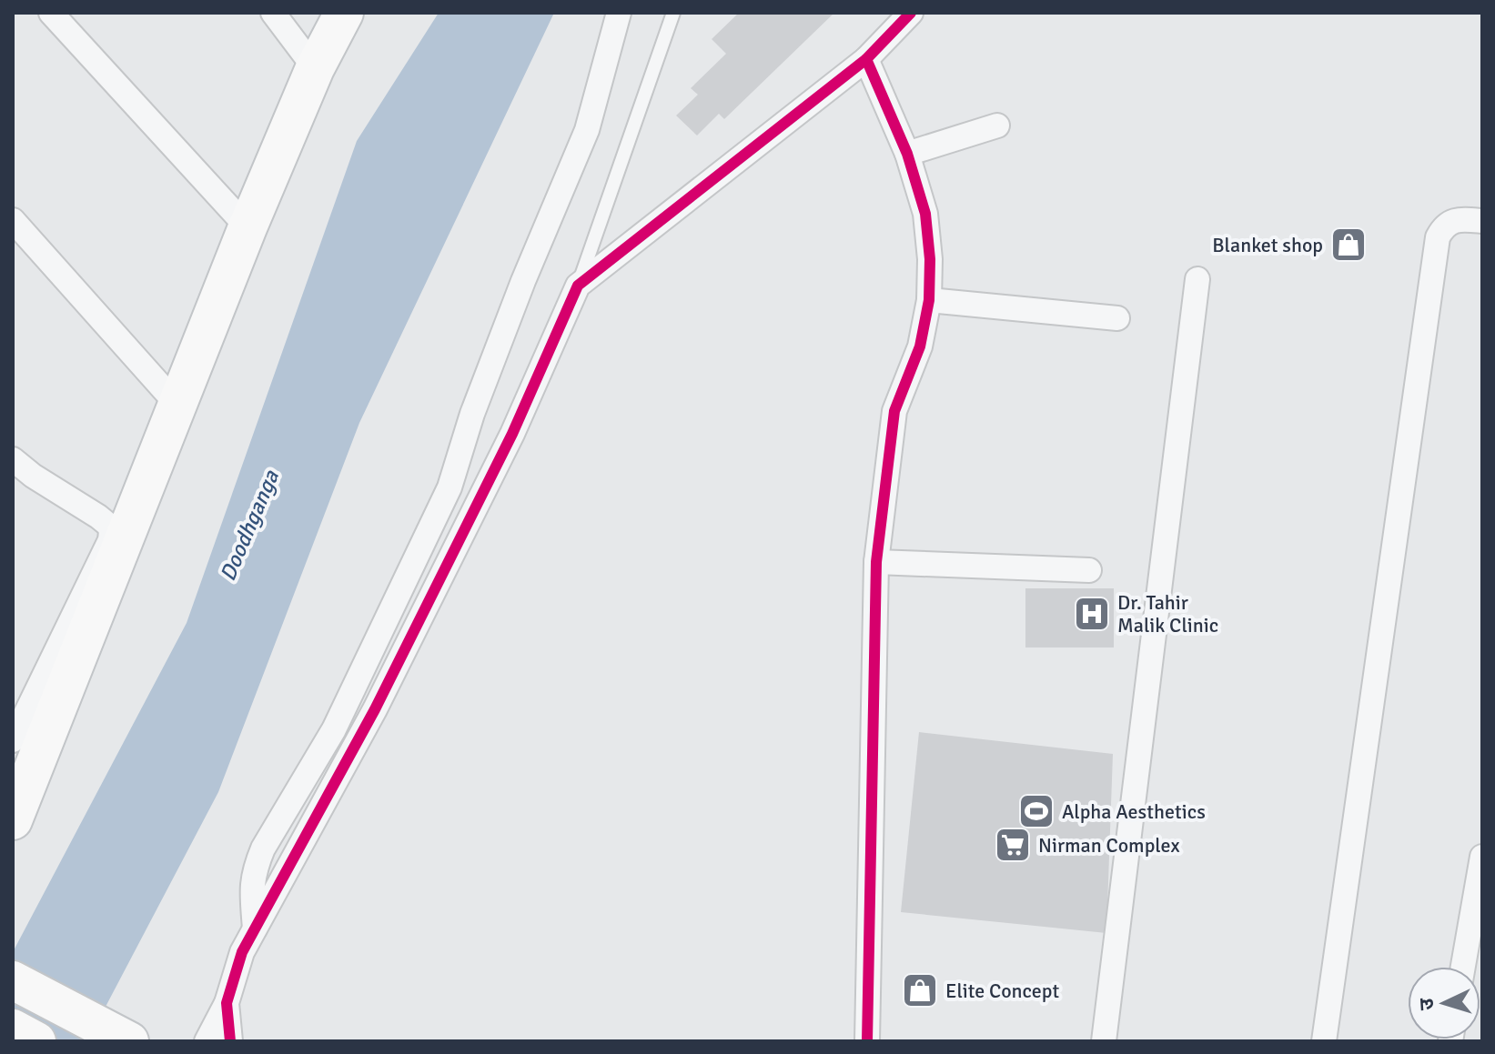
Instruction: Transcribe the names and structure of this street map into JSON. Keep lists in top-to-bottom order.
{
  "water": ["Doodhganga"],
  "places": {
    "shop": ["Blanket shop", "Elite Concept"],
    "hospital": ["Dr. Tahir Malik Clinic"],
    "sports": ["Alpha Aesthetics"],
    "supermarket": ["Nirman Complex"]
  },
  "north": "left"
}
